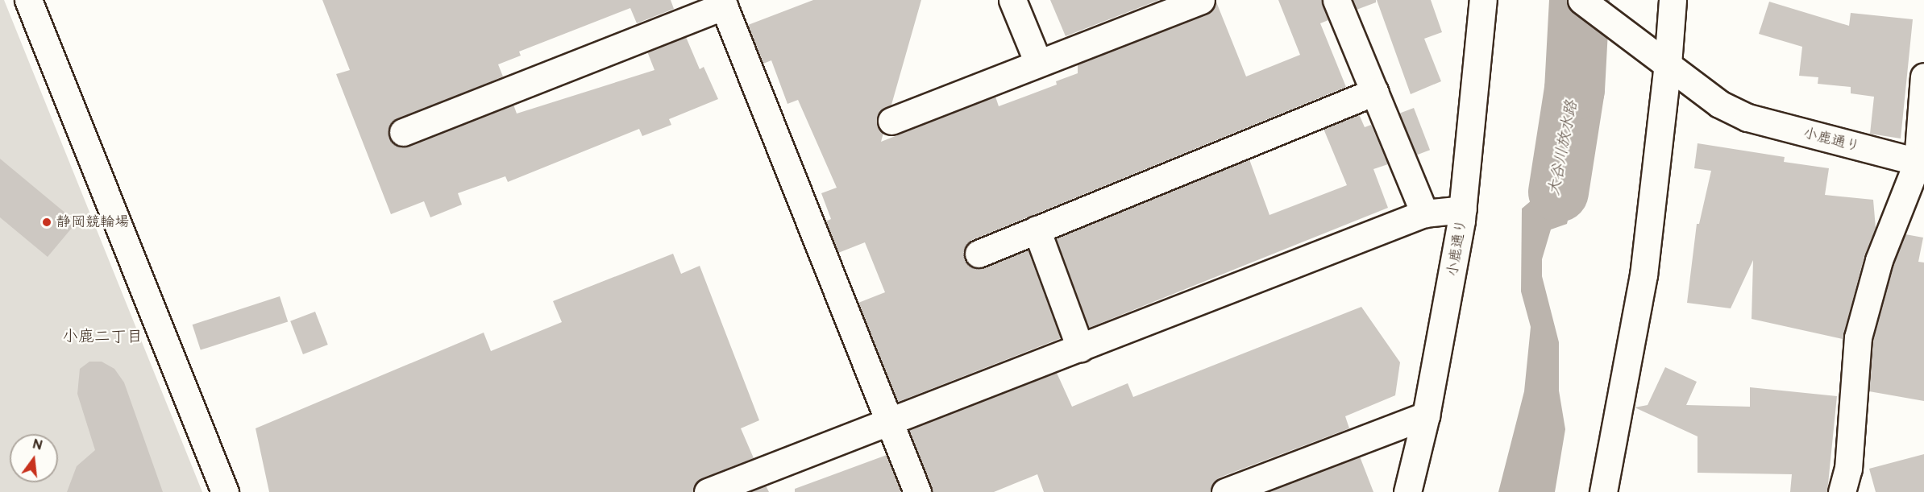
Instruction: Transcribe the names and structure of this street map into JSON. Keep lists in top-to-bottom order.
{
  "streets": {
    "street": ["小鹿通り"]
  },
  "districts": ["小鹿二丁目"],
  "water": ["大谷川放水路"],
  "places": ["静岡競輪場"],
  "north": "top"
}
